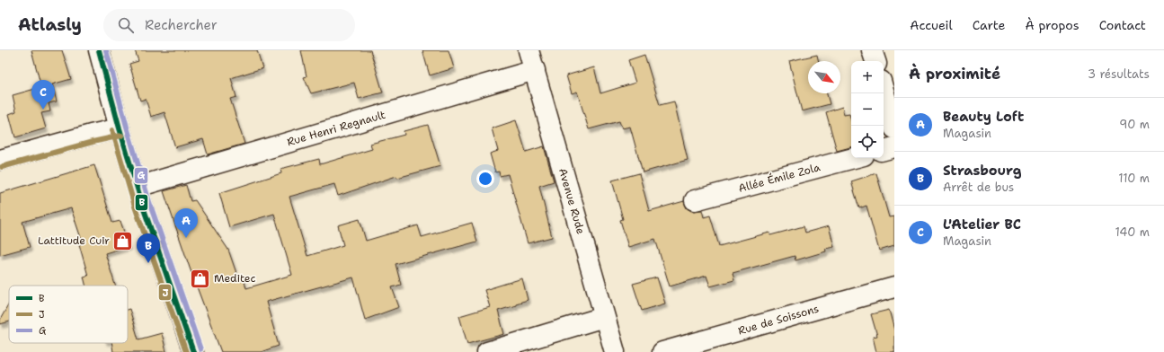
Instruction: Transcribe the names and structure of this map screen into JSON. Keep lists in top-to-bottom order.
{
  "streets": {
    "street": [
      "Rue Henri Regnault",
      "Allée Émile Zola",
      "Avenue Rude",
      "Rue de Soissons"
    ]
  },
  "crossings": [
    ["Rue Henri Regnault", "Avenue Rude"]
  ],
  "places": {
    "shop": ["Lattitude Cuir", "Meditec"]
  },
  "lines": ["transit line B", "transit line G", "transit line J"],
  "legend": ["B", "J", "G"],
  "north": "bottom right",
  "page": {
    "header": "Atlasly",
    "search": "Rechercher",
    "nav": [
      "Accueil",
      "Carte",
      "À propos",
      "Contact"
    ],
    "heading": ["À proximité", "3 résultats"],
    "map_buttons": ["+", "−"],
    "pins": ["C", "A", "B"],
    "list": [
      {
        "mark": "A",
        "name": "Beauty Loft",
        "note": "Magasin",
        "value": "90 m"
      },
      {
        "mark": "B",
        "name": "Strasbourg",
        "note": "Arrêt de bus",
        "value": "110 m"
      },
      {
        "mark": "C",
        "name": "L'Atelier BC",
        "note": "Magasin",
        "value": "140 m"
      }
    ]
  }
}
